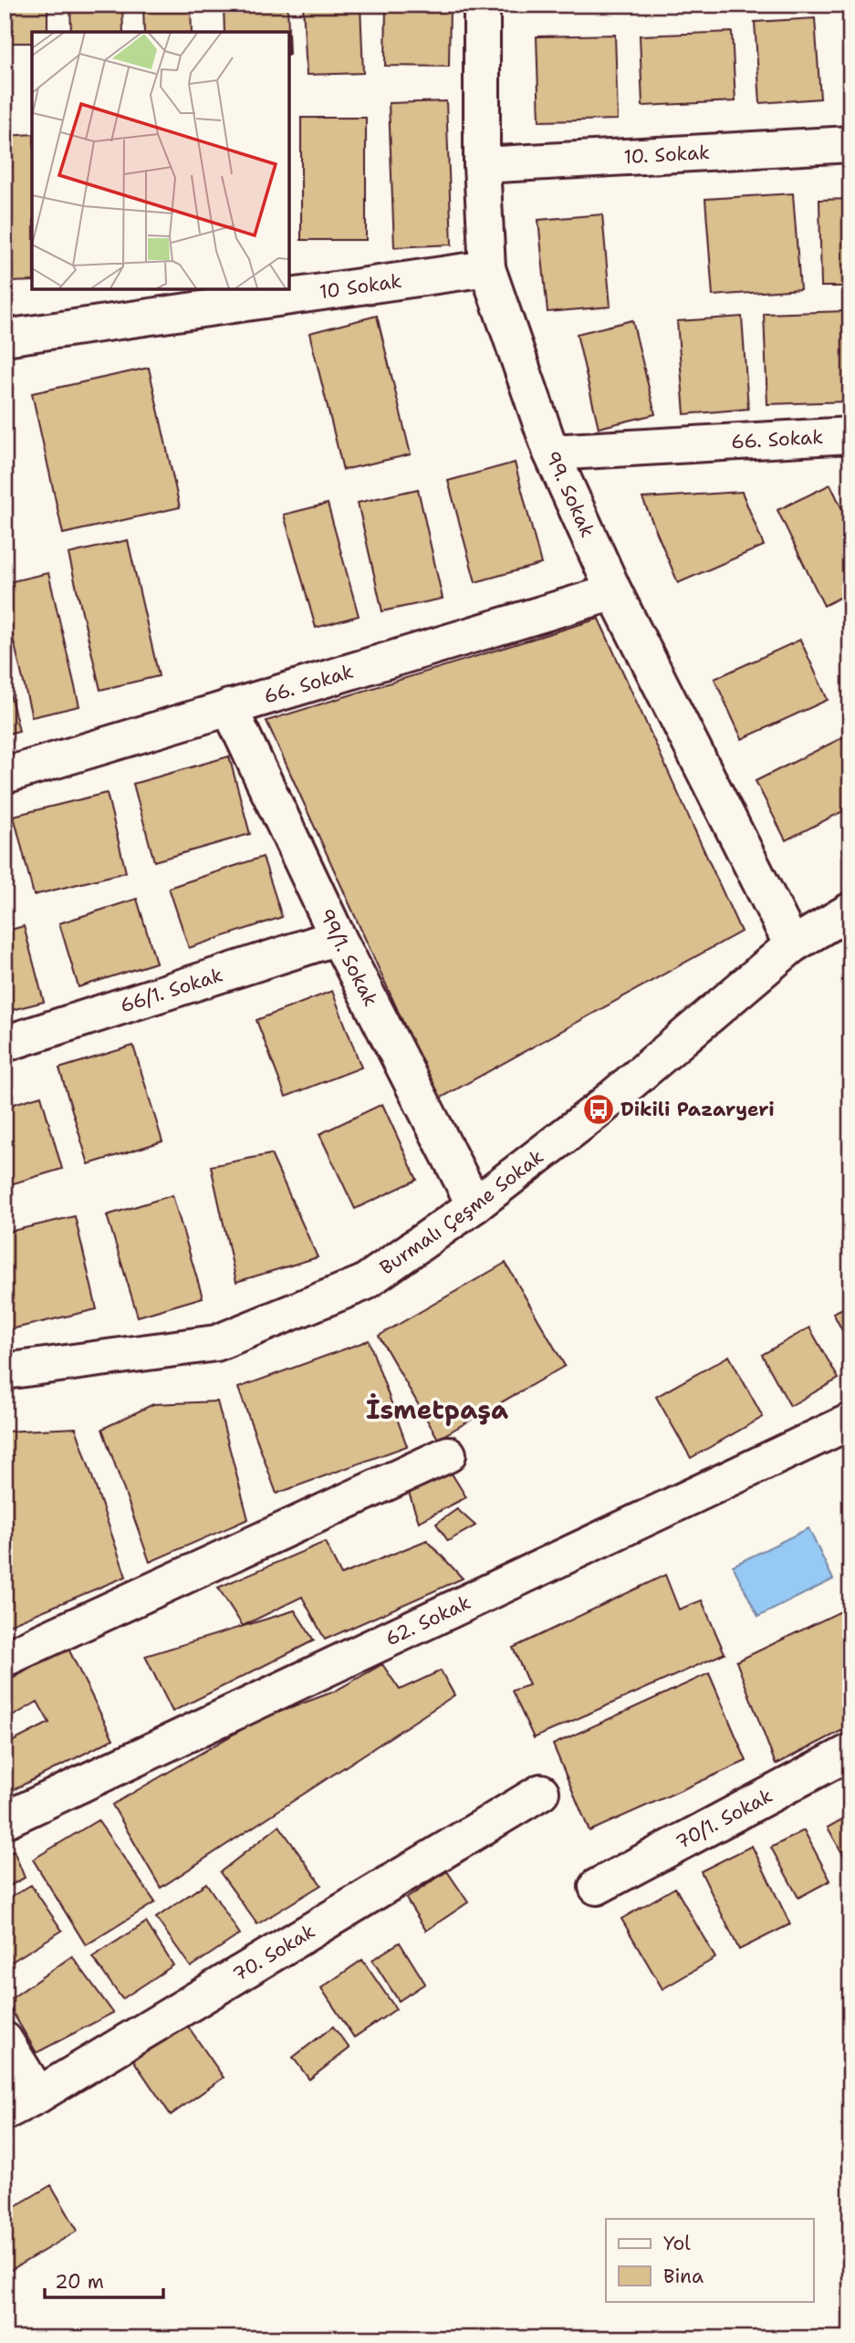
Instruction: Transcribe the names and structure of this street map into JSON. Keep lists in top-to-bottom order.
{
  "streets": {
    "street": [
      "10. Sokak",
      "10 Sokak",
      "66. Sokak",
      "99. Sokak",
      "99/1. Sokak",
      "66/1. Sokak",
      "Burmalı Çeşme Sokak",
      "62. Sokak",
      "70/1. Sokak",
      "70. Sokak"
    ]
  },
  "crossings": [
    ["10. Sokak", "99. Sokak"],
    ["10 Sokak", "99. Sokak"],
    ["66. Sokak", "99. Sokak"],
    ["66. Sokak", "99/1. Sokak"],
    ["99. Sokak", "Burmalı Çeşme Sokak"],
    ["99/1. Sokak", "66/1. Sokak"],
    ["99/1. Sokak", "Burmalı Çeşme Sokak"]
  ],
  "districts": ["İsmetpaşa"],
  "places": {
    "bus stop": ["Dikili Pazaryeri"]
  },
  "legend": ["Yol", "Bina"],
  "scale_bar": "20 m"
}
